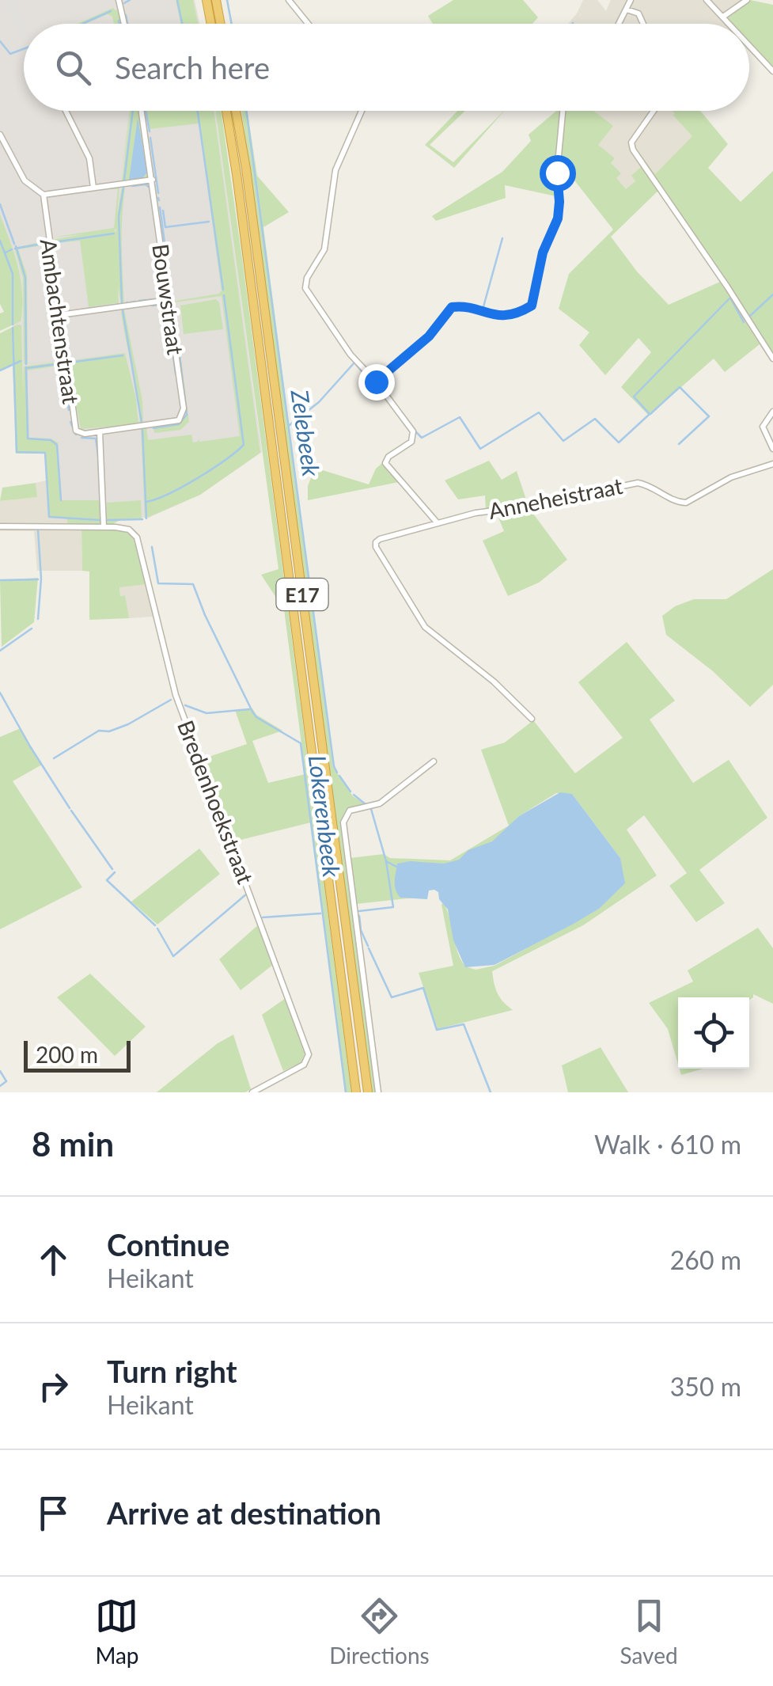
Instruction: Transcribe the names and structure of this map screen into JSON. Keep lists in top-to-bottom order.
{
  "streets": {
    "highway": ["E17"],
    "street": [
      "Bouwstraat",
      "Ambachtenstraat",
      "Anneheistraat",
      "Bredenhoekstraat"
    ]
  },
  "crossings": [
    ["Bouwstraat", "Ambachtenstraat"]
  ],
  "water": ["Zelebeek", "Lokerenbeek"],
  "scale_bar": "200 m",
  "page": {
    "search": "Search here",
    "scale": "200 m",
    "heading": ["8 min", "Walk · 610 m"],
    "list": [
      ["Continue", "Heikant", "260 m"],
      ["Turn right", "Heikant", "350 m"],
      "Arrive at destination"
    ],
    "nav": ["Map", "Directions", "Saved"]
  }
}
